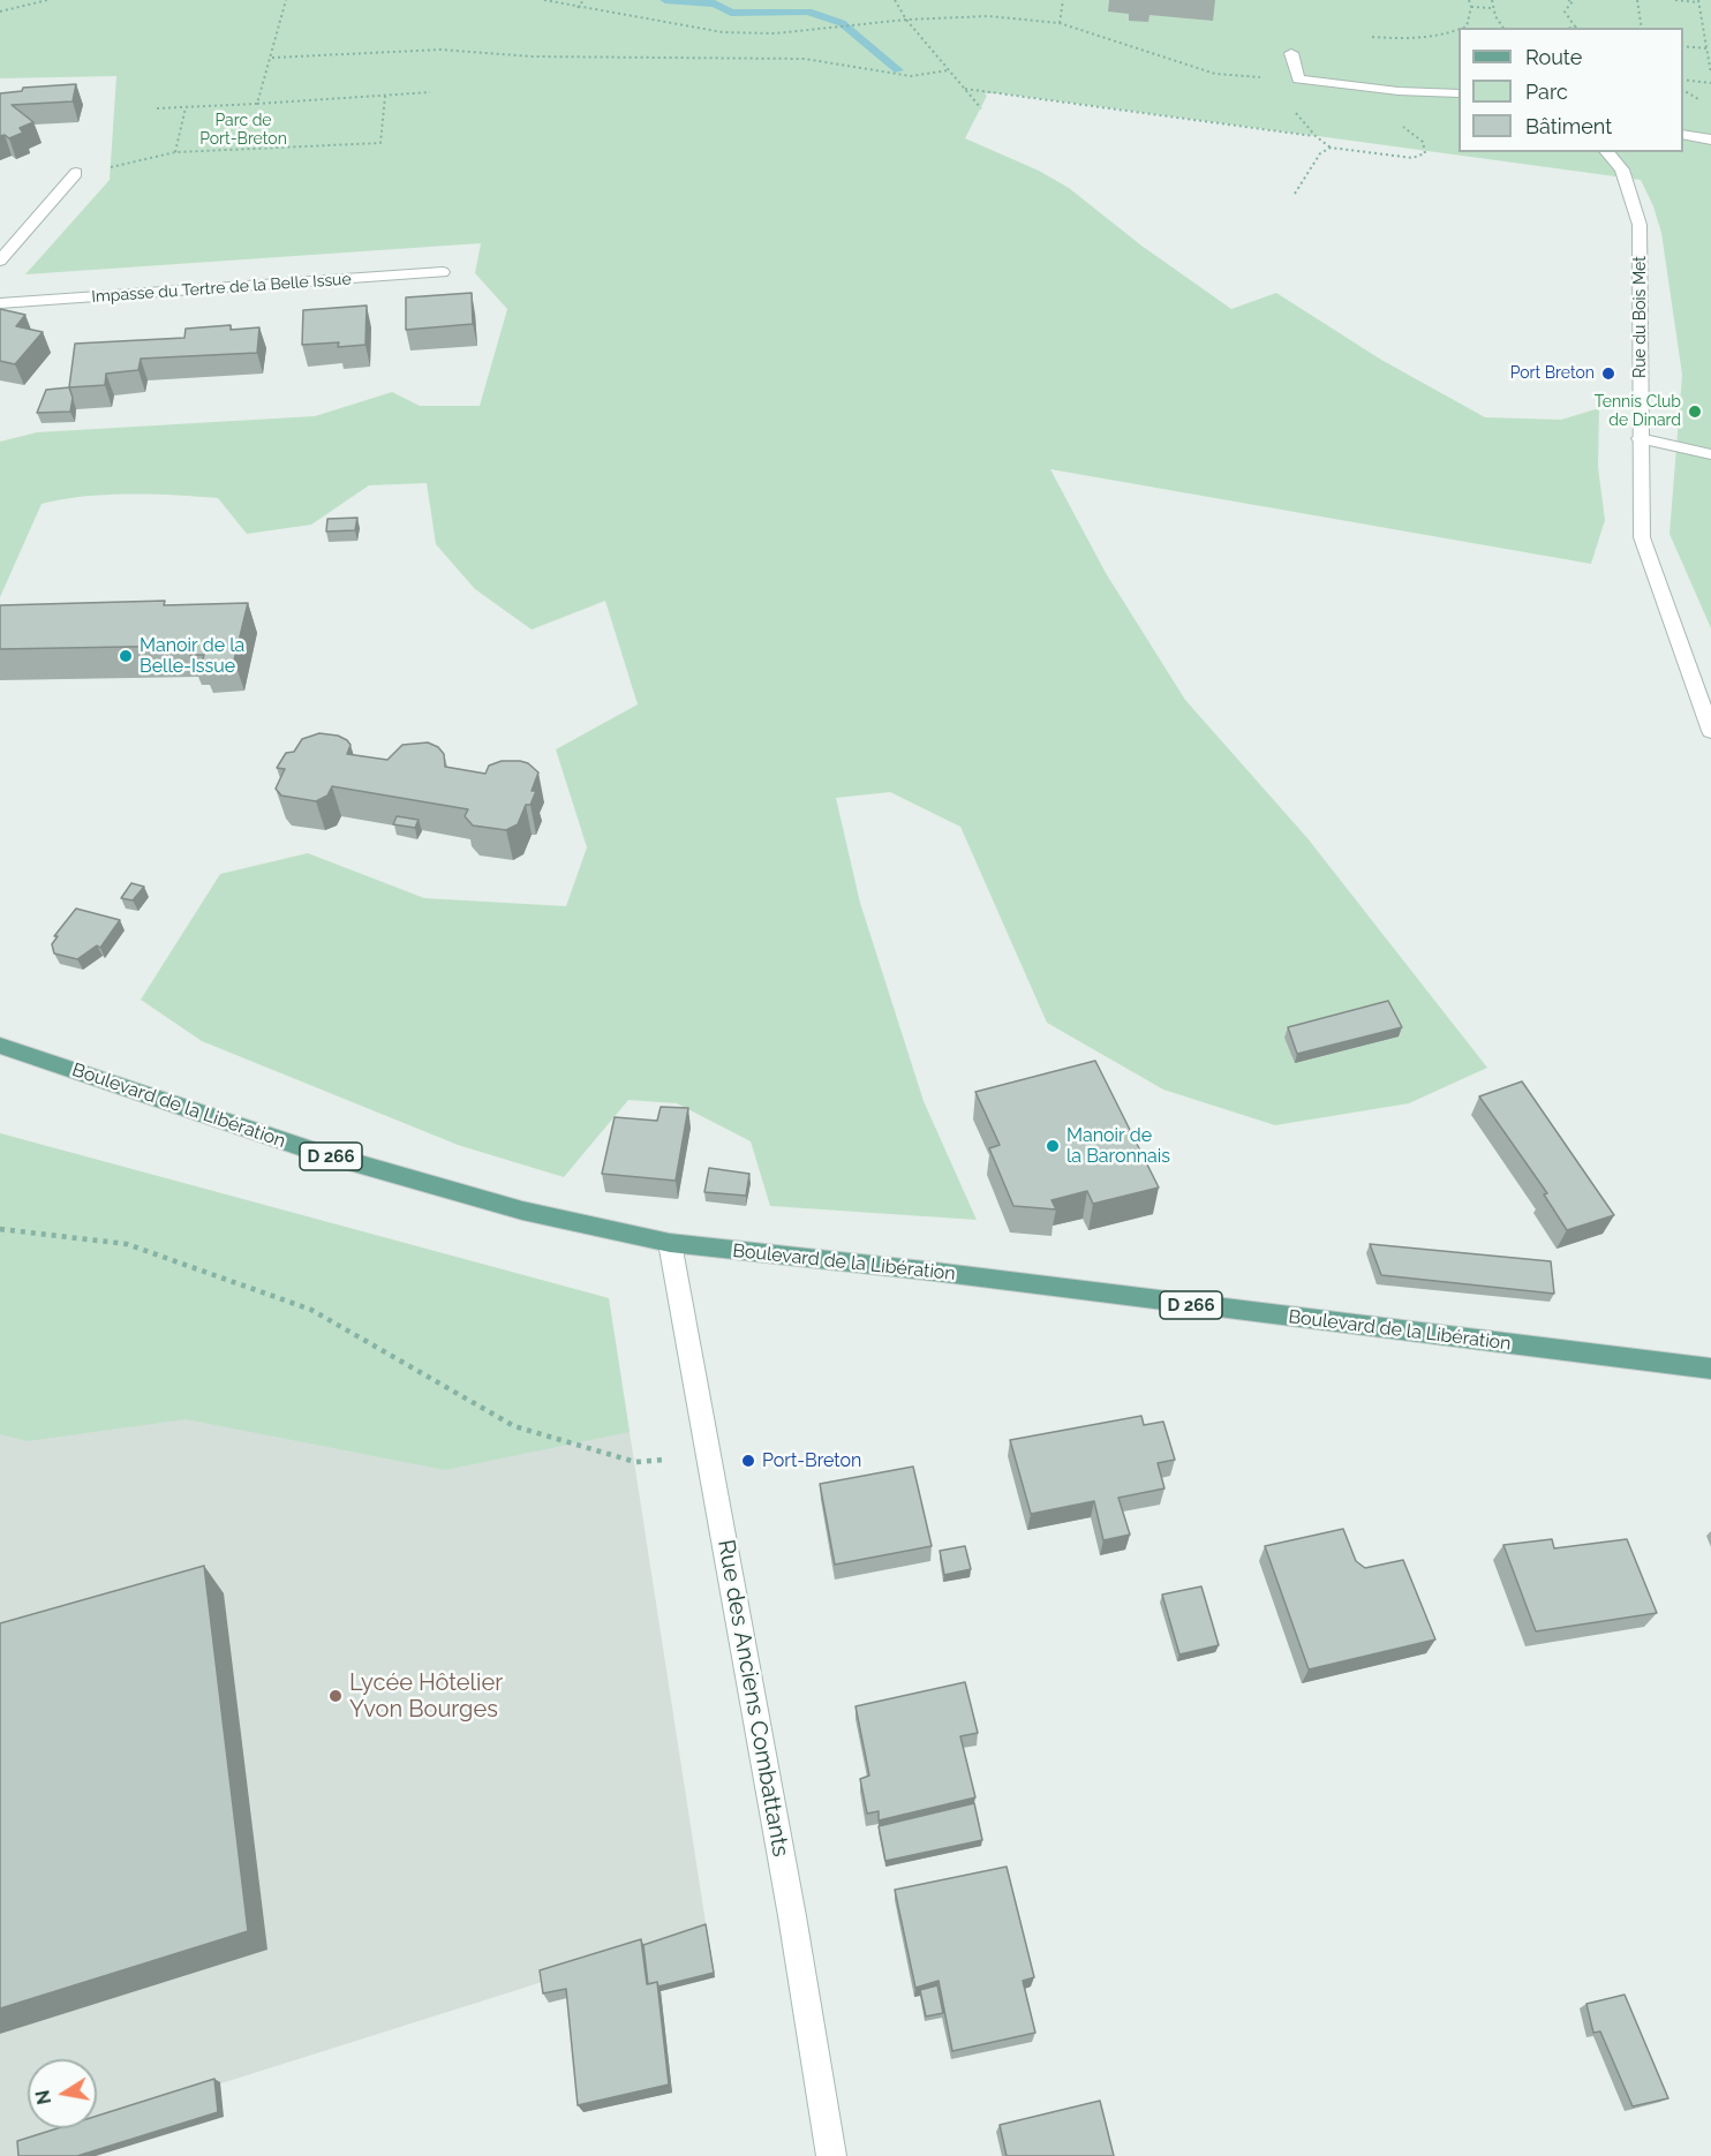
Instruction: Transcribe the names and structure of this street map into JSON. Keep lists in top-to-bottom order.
{
  "streets": {
    "main road": ["Boulevard de la Libération", "D 266"],
    "street": ["Impasse du Tertre de la Belle Issue", "Rue du Bois Met", "Rue des Anciens Combattants"]
  },
  "crossings": [
    ["Boulevard de la Libération", "Rue des Anciens Combattants"]
  ],
  "parks": ["Parc de Port-Breton"],
  "places": [
    "Port Breton",
    "Tennis Club de Dinard",
    "Manoir de la Belle-Issue",
    "Manoir de la Baronnais",
    "Port-Breton",
    "Lycée Hôtelier Yvon Bourges"
  ],
  "legend": ["Route", "Parc", "Bâtiment"],
  "north": "left"
}
